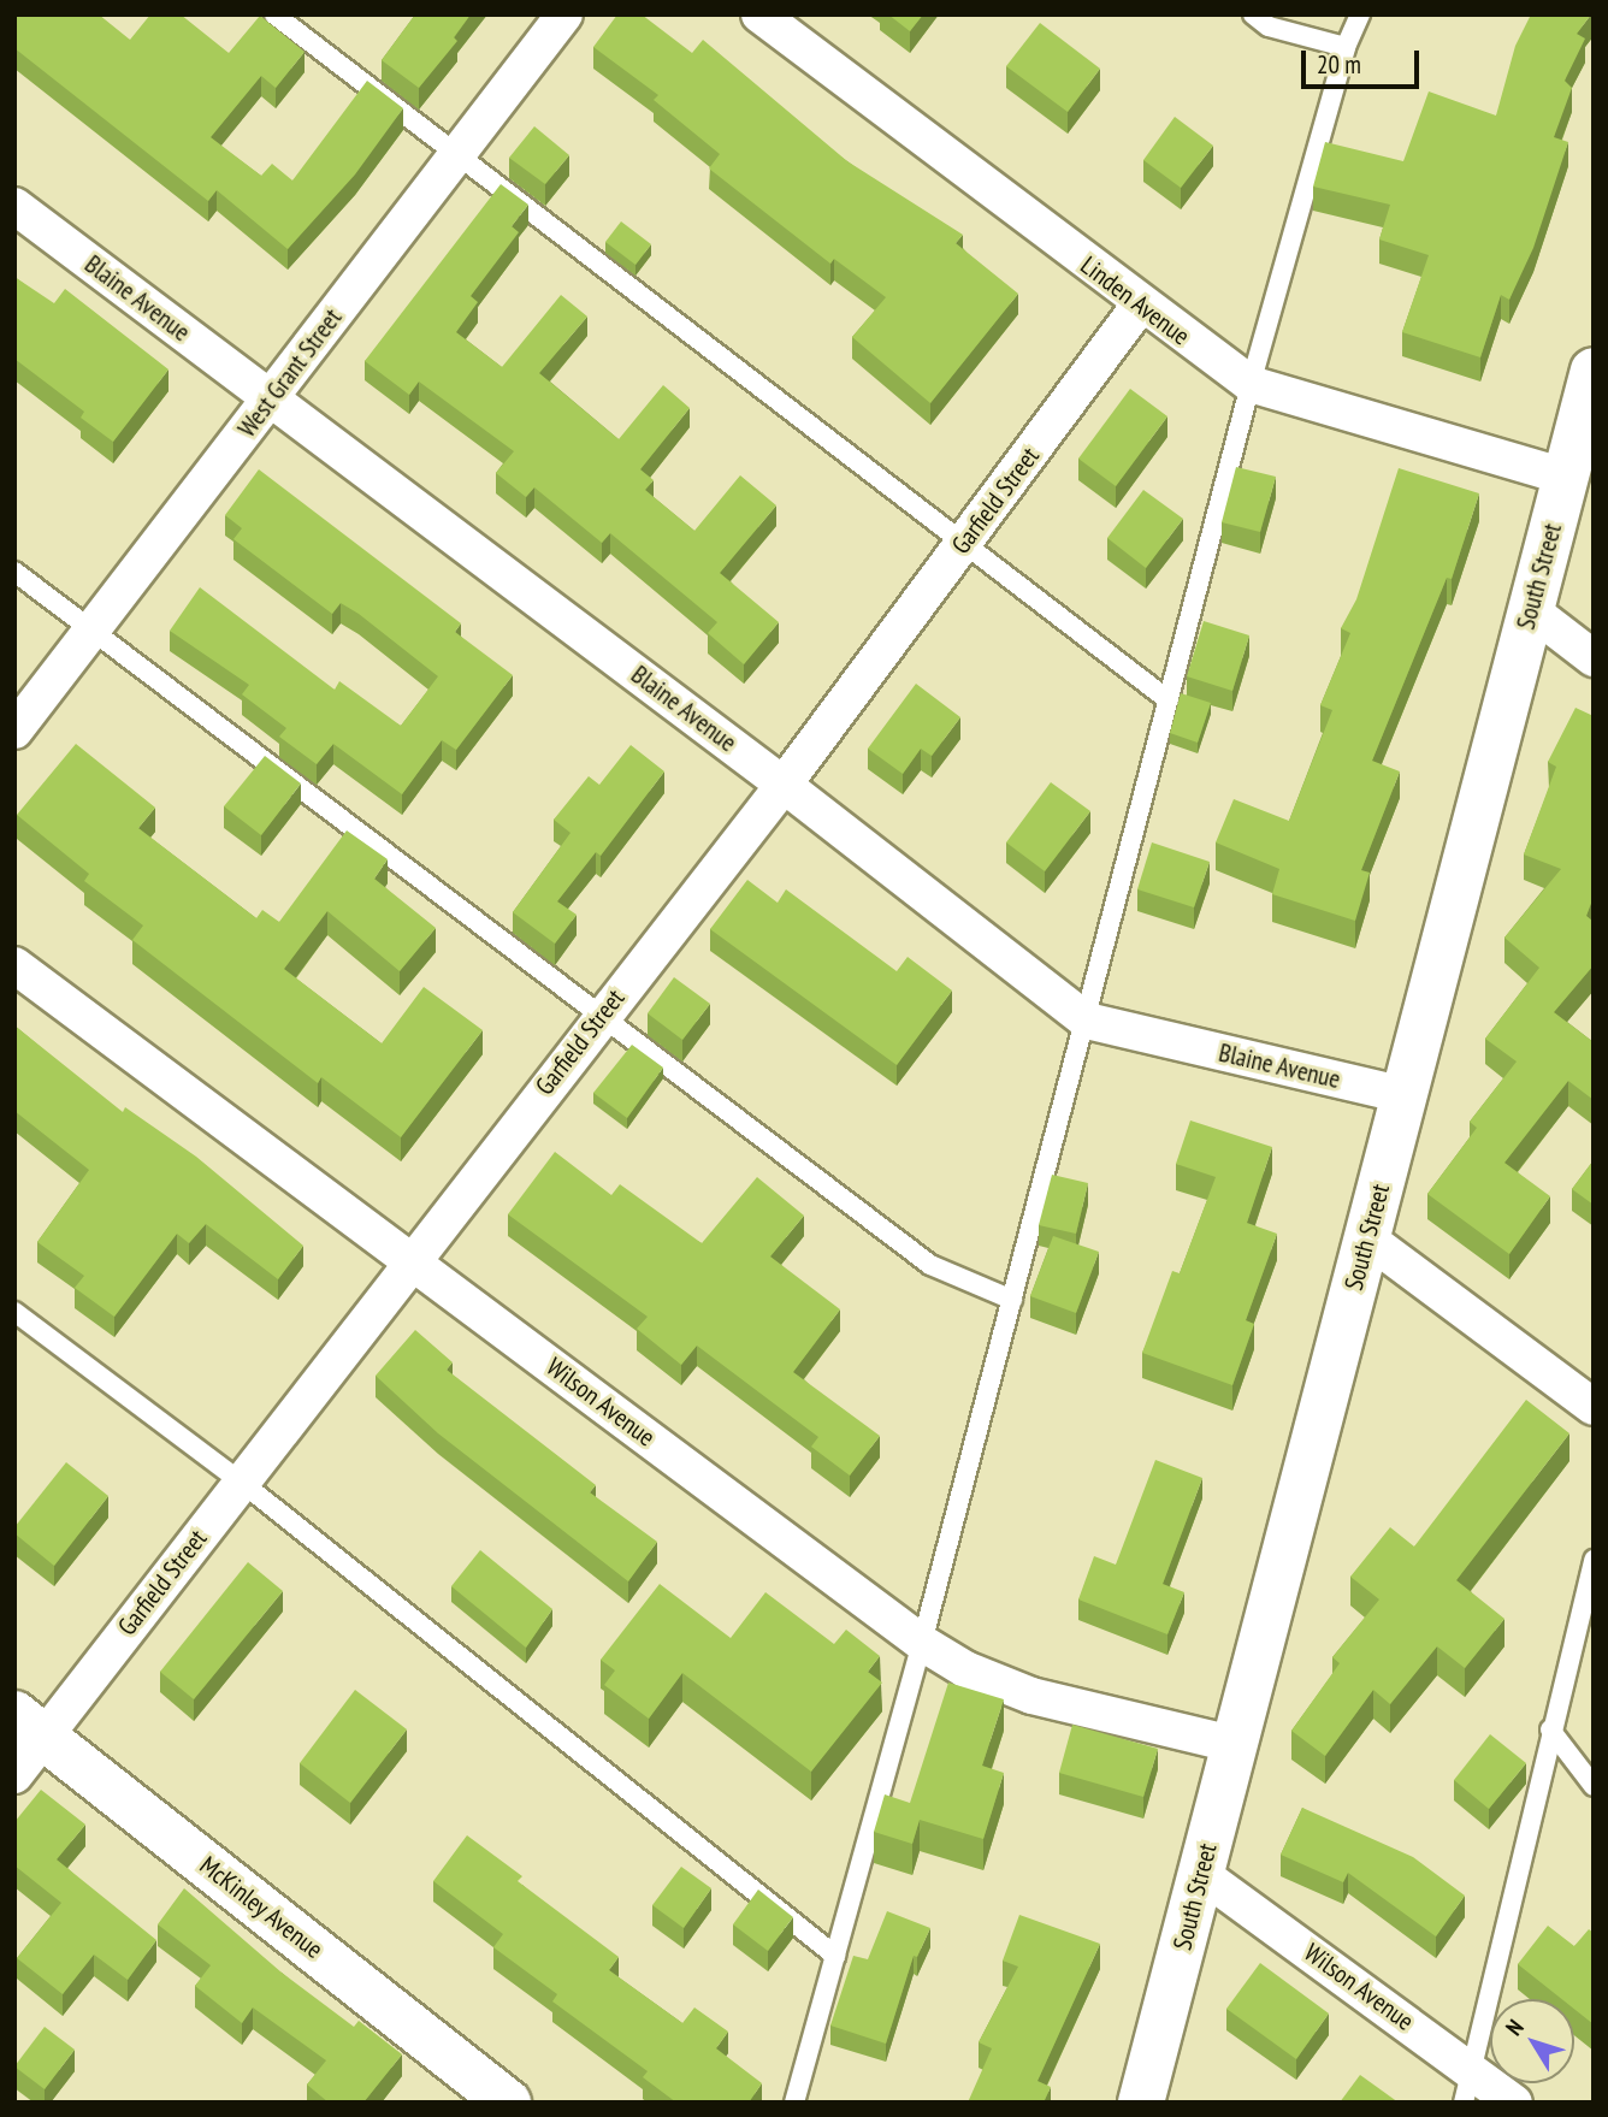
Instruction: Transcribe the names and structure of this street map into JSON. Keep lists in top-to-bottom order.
{
  "streets": {
    "street": [
      "Blaine Avenue",
      "Linden Avenue",
      "West Grant Street",
      "Garfield Street",
      "South Street",
      "Wilson Avenue",
      "McKinley Avenue"
    ]
  },
  "crossings": [
    ["Blaine Avenue", "West Grant Street"],
    ["Blaine Avenue", "Garfield Street"],
    ["Blaine Avenue", "South Street"],
    ["Linden Avenue", "Garfield Street"],
    ["Linden Avenue", "South Street"],
    ["Garfield Street", "Wilson Avenue"],
    ["Garfield Street", "McKinley Avenue"],
    ["South Street", "Wilson Avenue"]
  ],
  "scale_bar": "20 m",
  "north": "top left"
}
